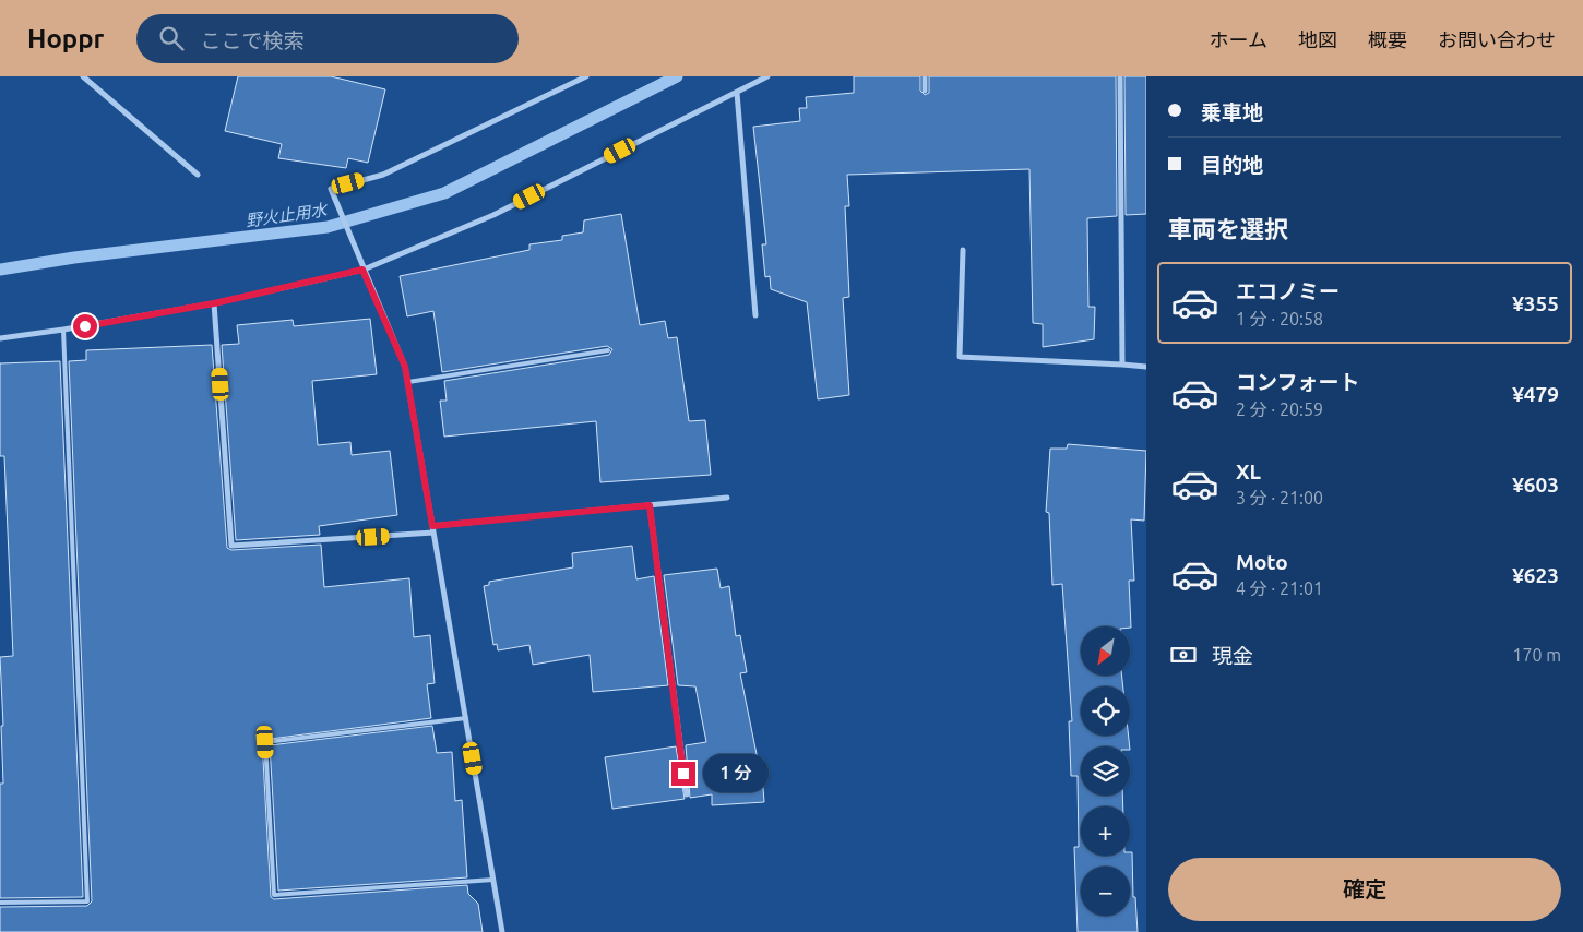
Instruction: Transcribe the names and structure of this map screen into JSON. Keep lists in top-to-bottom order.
{
  "water": ["野火止用水"],
  "north": "bottom left",
  "page": {
    "header": "Hoppr",
    "search": "ここで検索",
    "nav": [
      "ホーム",
      "地図",
      "概要",
      "お問い合わせ"
    ],
    "banner": ["乗車地", "目的地"],
    "heading": "車両を選択",
    "list": [
      {
        "name": "エコノミー",
        "note": "1 分 · 20:58",
        "value": "¥355"
      },
      {
        "name": "コンフォート",
        "note": "2 分 · 20:59",
        "value": "¥479"
      },
      {
        "name": "XL",
        "note": "3 分 · 21:00",
        "value": "¥603"
      },
      {
        "name": "Moto",
        "note": "4 分 · 21:01",
        "value": "¥623"
      }
    ],
    "pay": ["現金", "170 m"],
    "map_buttons": ["+", "−"],
    "bubble": "1 分",
    "buttons": "確定"
  }
}
